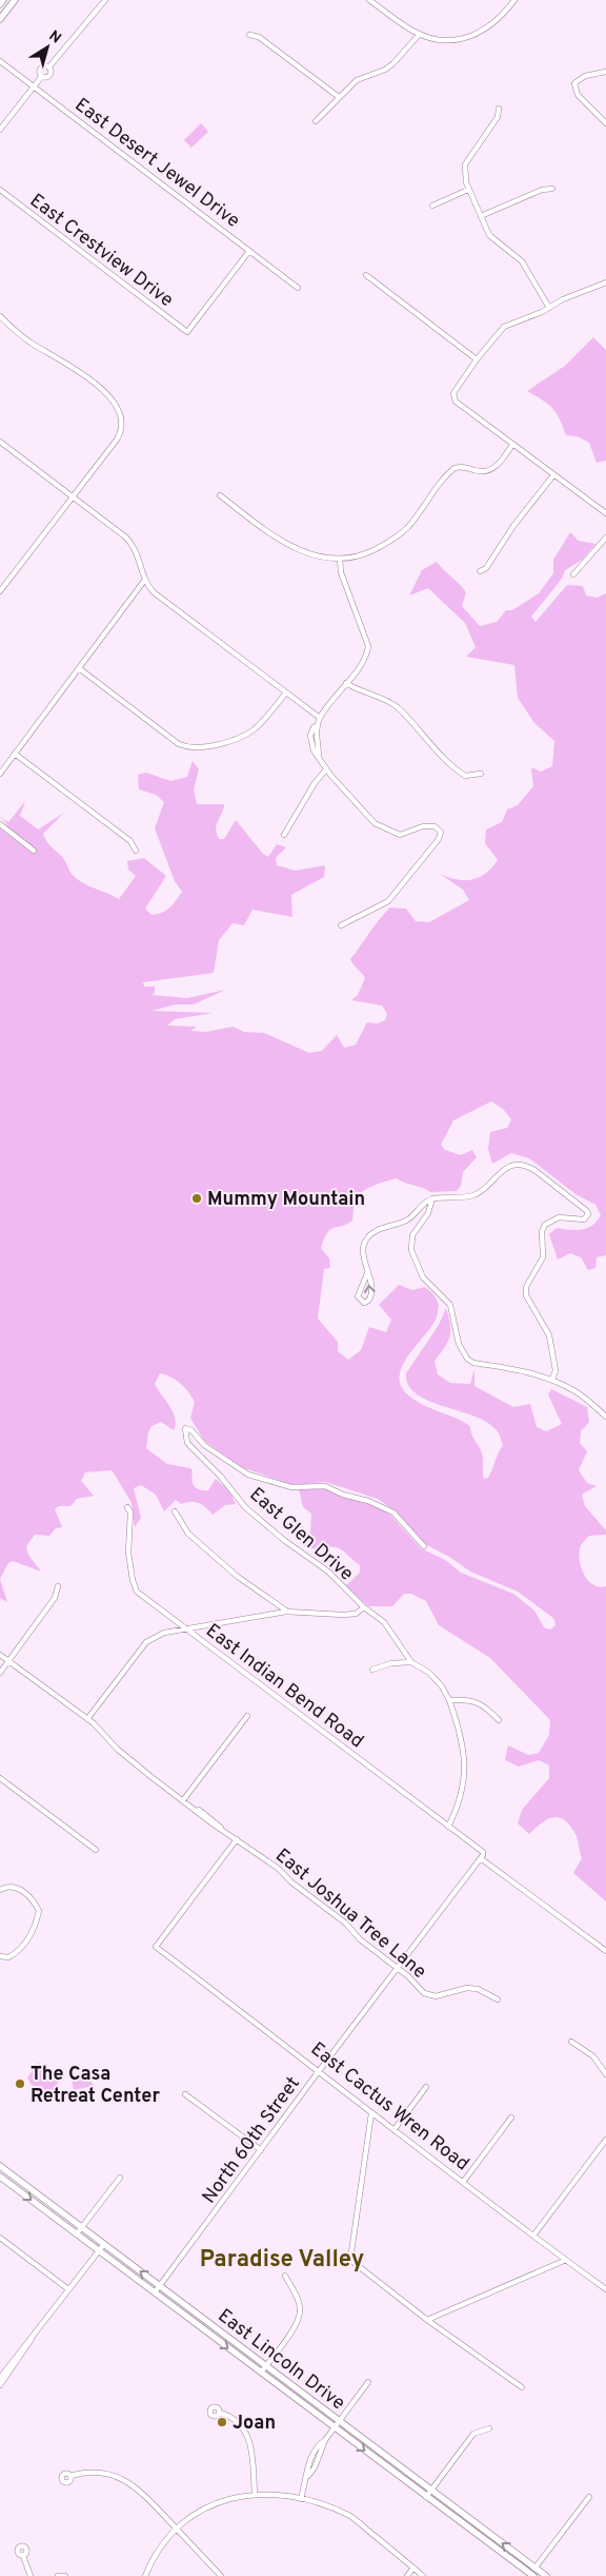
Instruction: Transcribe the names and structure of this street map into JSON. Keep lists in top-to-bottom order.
{
  "streets": {
    "main road": ["East Lincoln Drive"],
    "street": [
      "East Desert Jewel Drive",
      "East Crestview Drive",
      "East Glen Drive",
      "East Indian Bend Road",
      "East Joshua Tree Lane",
      "East Cactus Wren Road",
      "North 60th Street"
    ]
  },
  "crossings": [
    ["East Desert Jewel Drive", "East Crestview Drive"],
    ["East Glen Drive", "East Indian Bend Road"],
    ["East Indian Bend Road", "North 60th Street"],
    ["East Joshua Tree Lane", "East Cactus Wren Road"],
    ["East Joshua Tree Lane", "North 60th Street"],
    ["East Cactus Wren Road", "North 60th Street"],
    ["North 60th Street", "East Lincoln Drive"]
  ],
  "districts": ["Paradise Valley"],
  "places": ["Mummy Mountain", "The Casa Retreat Center", "Joan"],
  "north": "top right"
}
